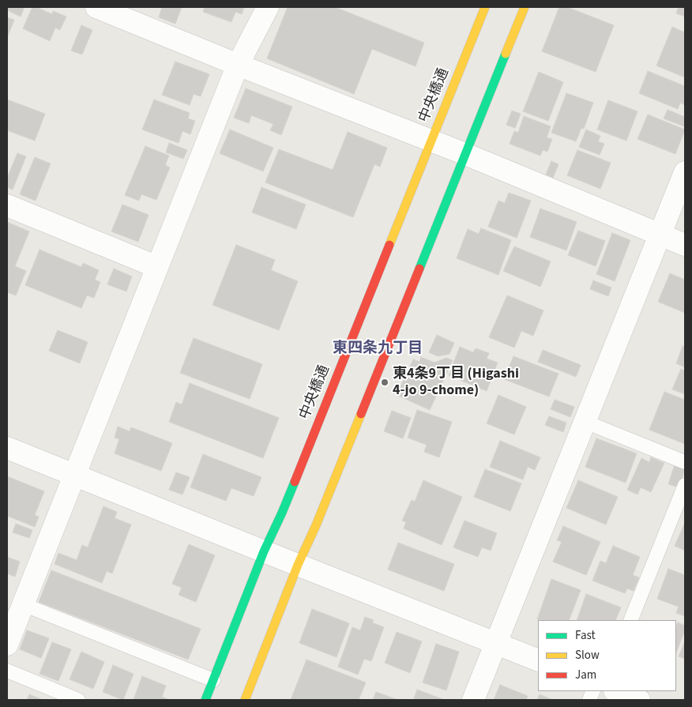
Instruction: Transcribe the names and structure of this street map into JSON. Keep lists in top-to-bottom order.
{
  "streets": {
    "street": ["中央橋通"]
  },
  "districts": ["東四条九丁目"],
  "places": ["東4条9丁目 (Higashi 4-jo 9-chome)"],
  "legend": ["Fast", "Slow", "Jam"]
}
